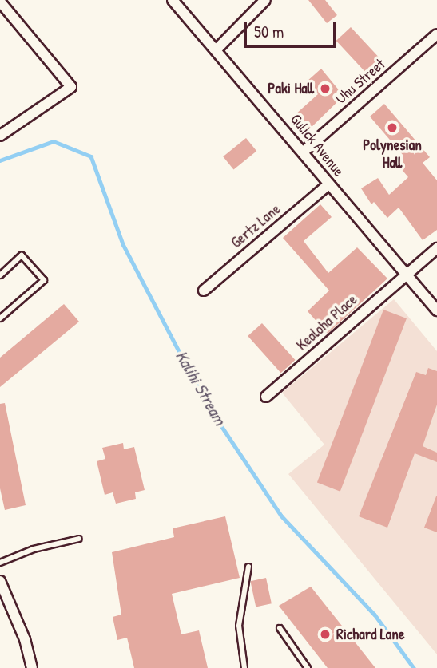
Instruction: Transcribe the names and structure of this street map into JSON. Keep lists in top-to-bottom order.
{
  "streets": {
    "street": [
      "Uhu Street",
      "Gulick Avenue",
      "Gertz Lane",
      "Kealoha Place"
    ]
  },
  "crossings": [
    ["Uhu Street", "Gulick Avenue"],
    ["Gulick Avenue", "Gertz Lane"],
    ["Gulick Avenue", "Kealoha Place"]
  ],
  "water": ["Kalihi Stream"],
  "places": ["Paki Hall", "Polynesian Hall", "Richard Lane"],
  "scale_bar": "50 m"
}
